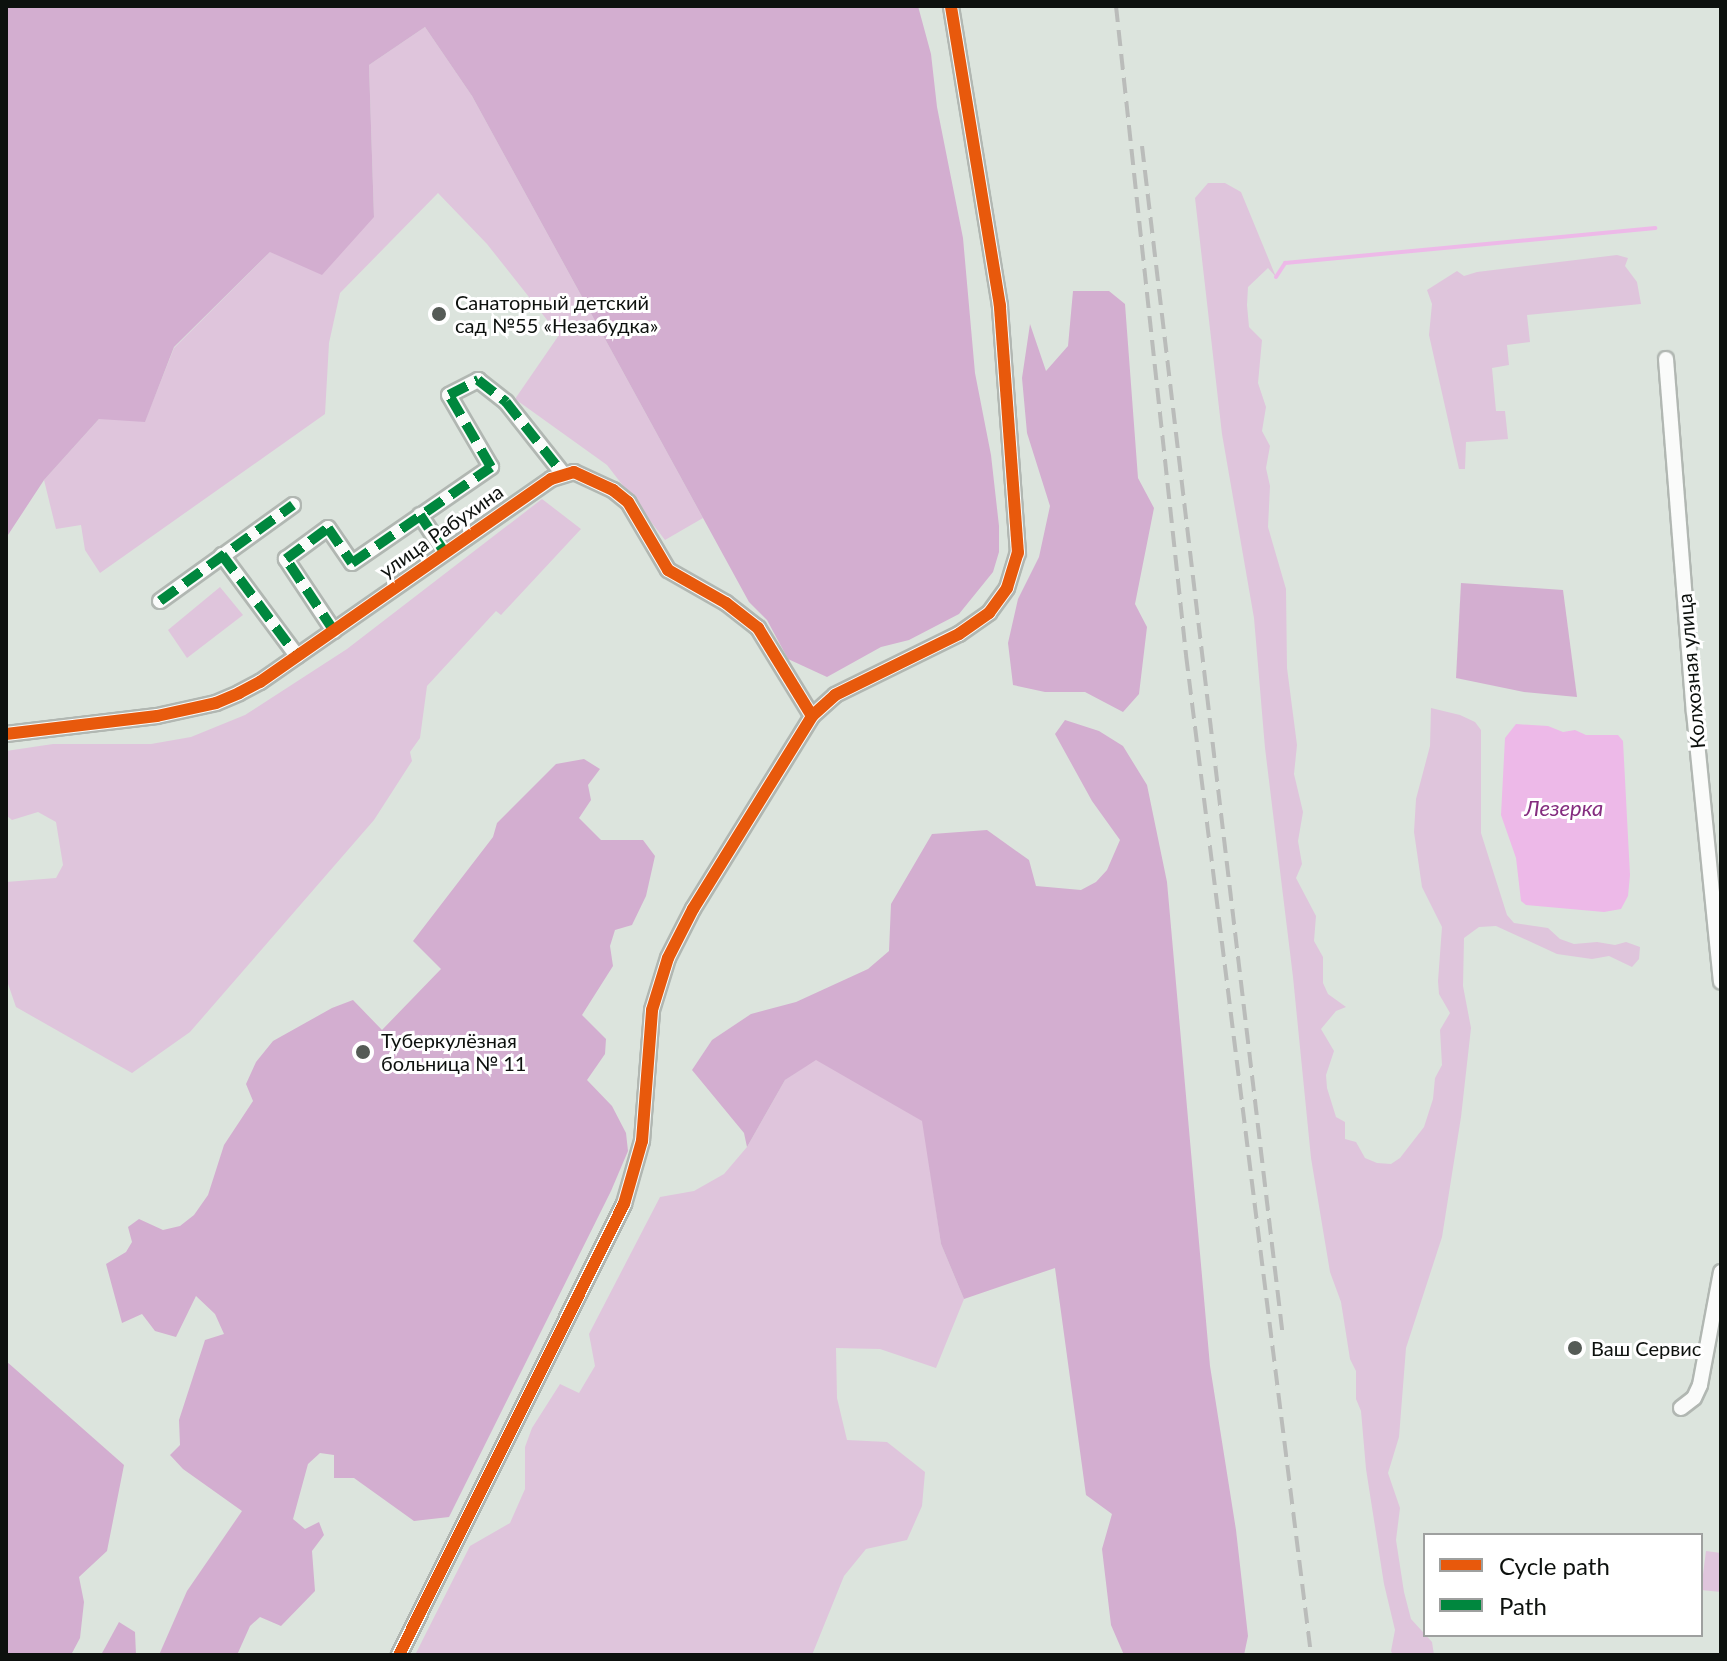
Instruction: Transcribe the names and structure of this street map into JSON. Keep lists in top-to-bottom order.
{
  "streets": {
    "street": ["улица Рабухина", "Колхозная улица"]
  },
  "water": ["Лезерка"],
  "places": ["Санаторный детский сад №55 «Незабудка»", "Туберкулёзная больница № 11", "Ваш Сервис"],
  "legend": ["Cycle path", "Path"]
}
